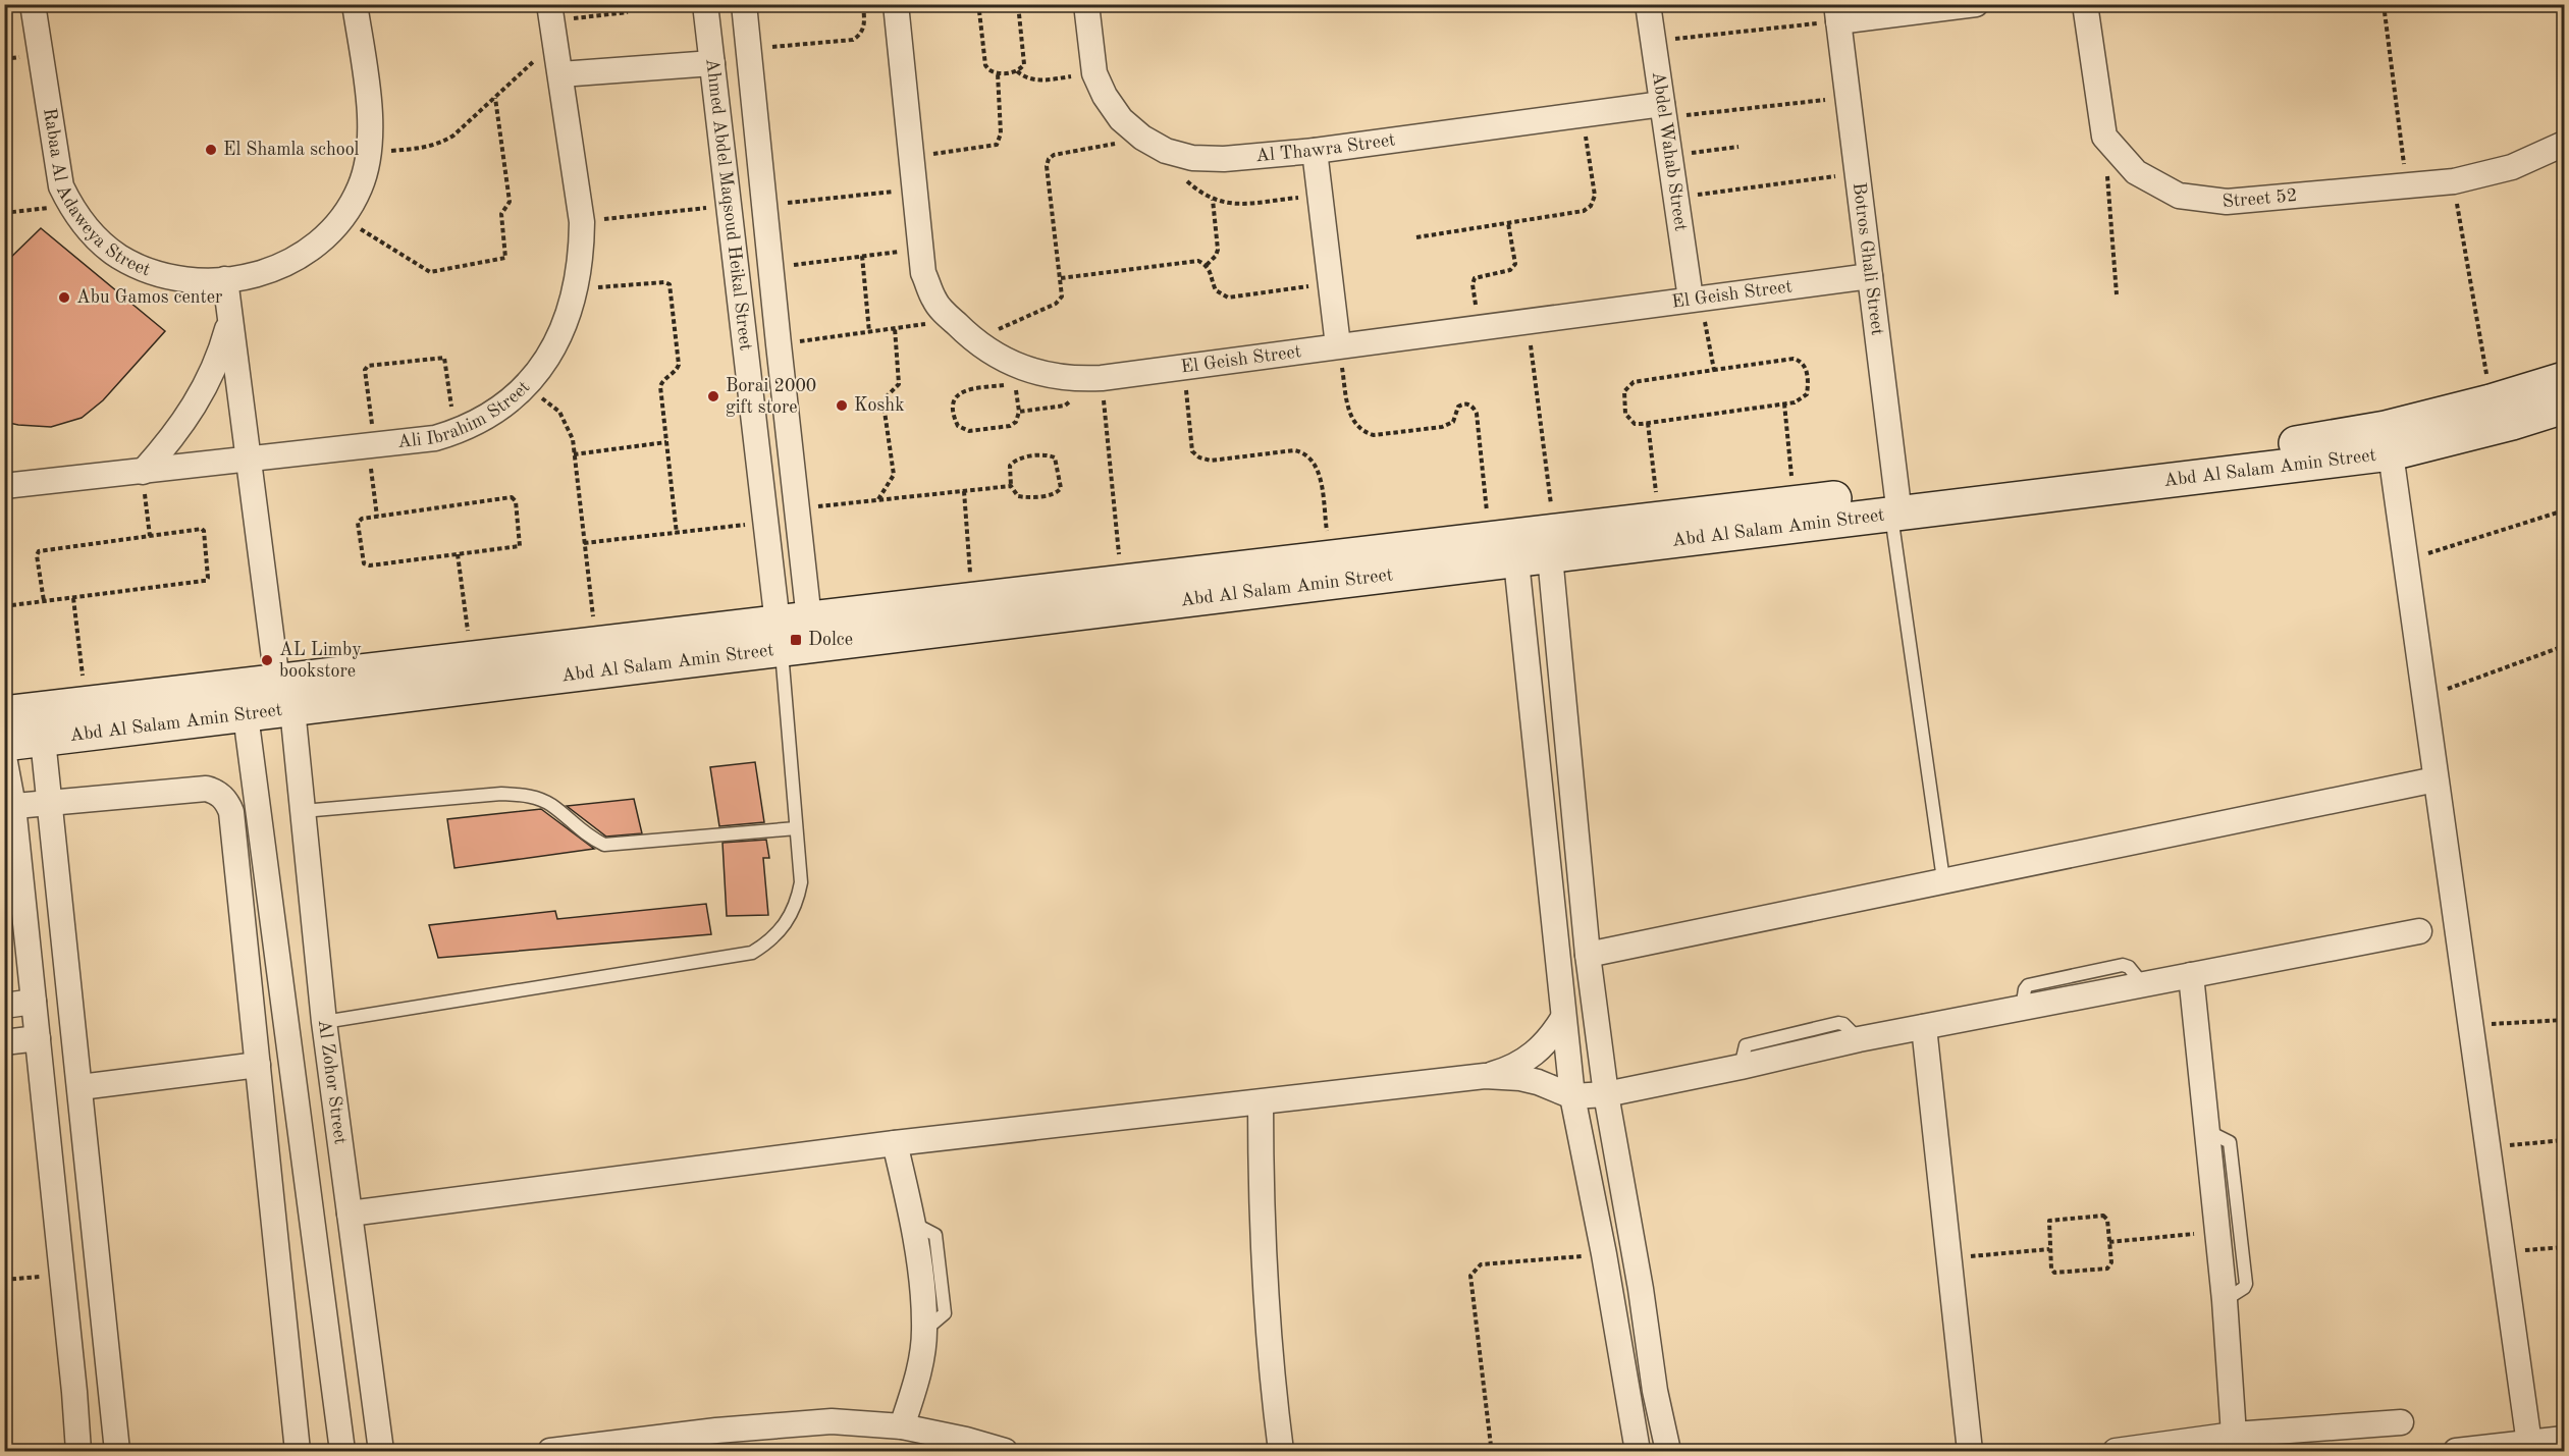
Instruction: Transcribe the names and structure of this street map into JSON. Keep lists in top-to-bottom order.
{
  "streets": {
    "street": [
      "Al Thawra Street",
      "Abdel Wahab Street",
      "Rabaa Al Adaweya Street",
      "Street 52",
      "Ahmed Abdel Maqsoud Heikal Street",
      "Botros Ghali Street",
      "El Geish Street",
      "Ali Ibrahim Street",
      "Abd Al Salam Amin Street",
      "Al Zohor Street"
    ]
  },
  "crossings": [
    ["Al Thawra Street", "Abdel Wahab Street"],
    ["Abdel Wahab Street", "El Geish Street"],
    ["Rabaa Al Adaweya Street", "Al Zohor Street"],
    ["Ahmed Abdel Maqsoud Heikal Street", "Abd Al Salam Amin Street"],
    ["Botros Ghali Street", "El Geish Street"],
    ["Botros Ghali Street", "Abd Al Salam Amin Street"],
    ["Ali Ibrahim Street", "Al Zohor Street"],
    ["Abd Al Salam Amin Street", "Al Zohor Street"]
  ],
  "places": {
    "other": [
      "El Shamla school",
      "Abu Gamos center",
      "Borai 2000 gift store",
      "Koshk",
      "AL Limby bookstore"
    ],
    "transit": ["Dolce"]
  }
}
